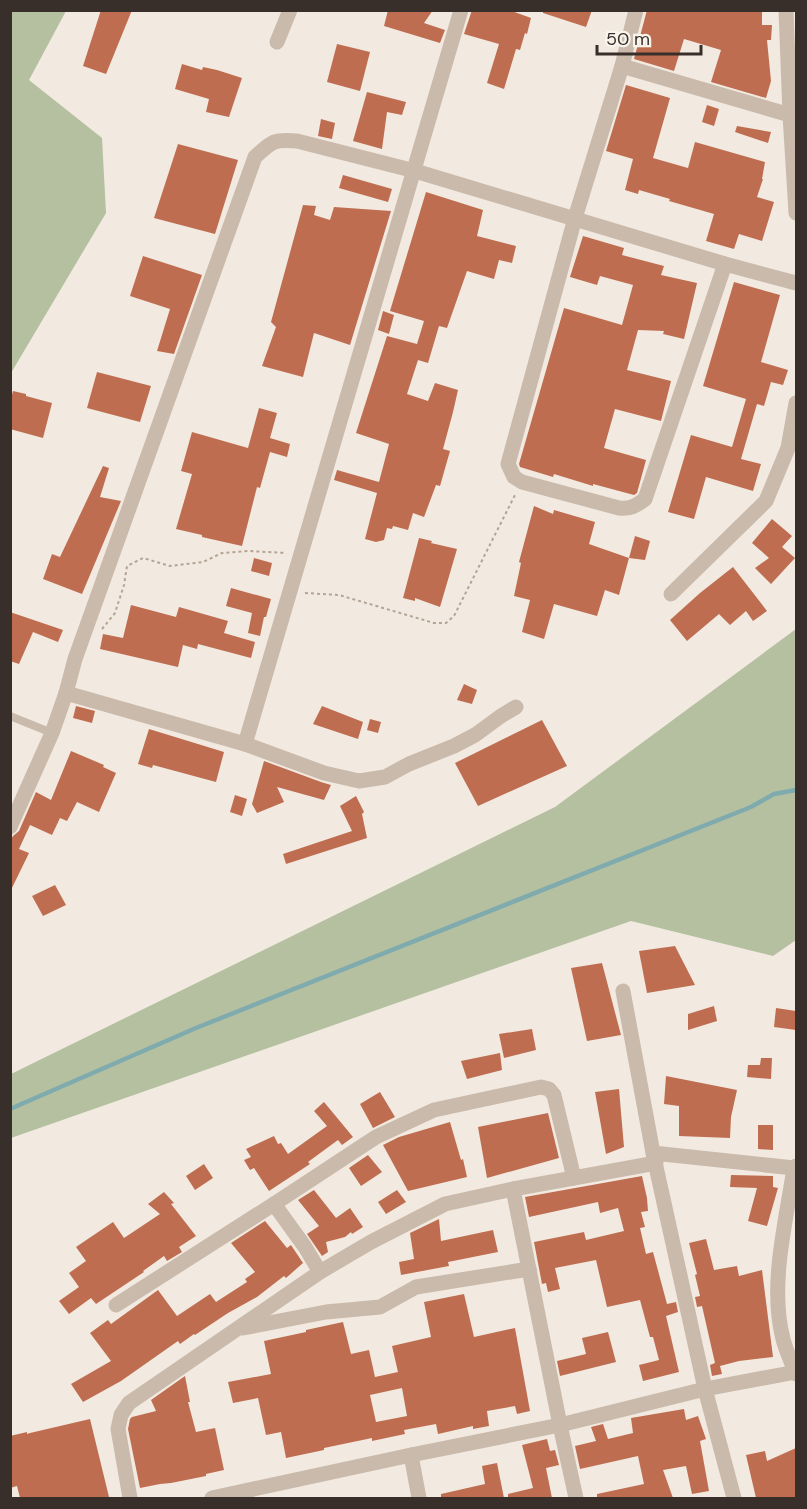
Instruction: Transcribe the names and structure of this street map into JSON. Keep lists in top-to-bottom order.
{
  "scale_bar": "50 m"
}
